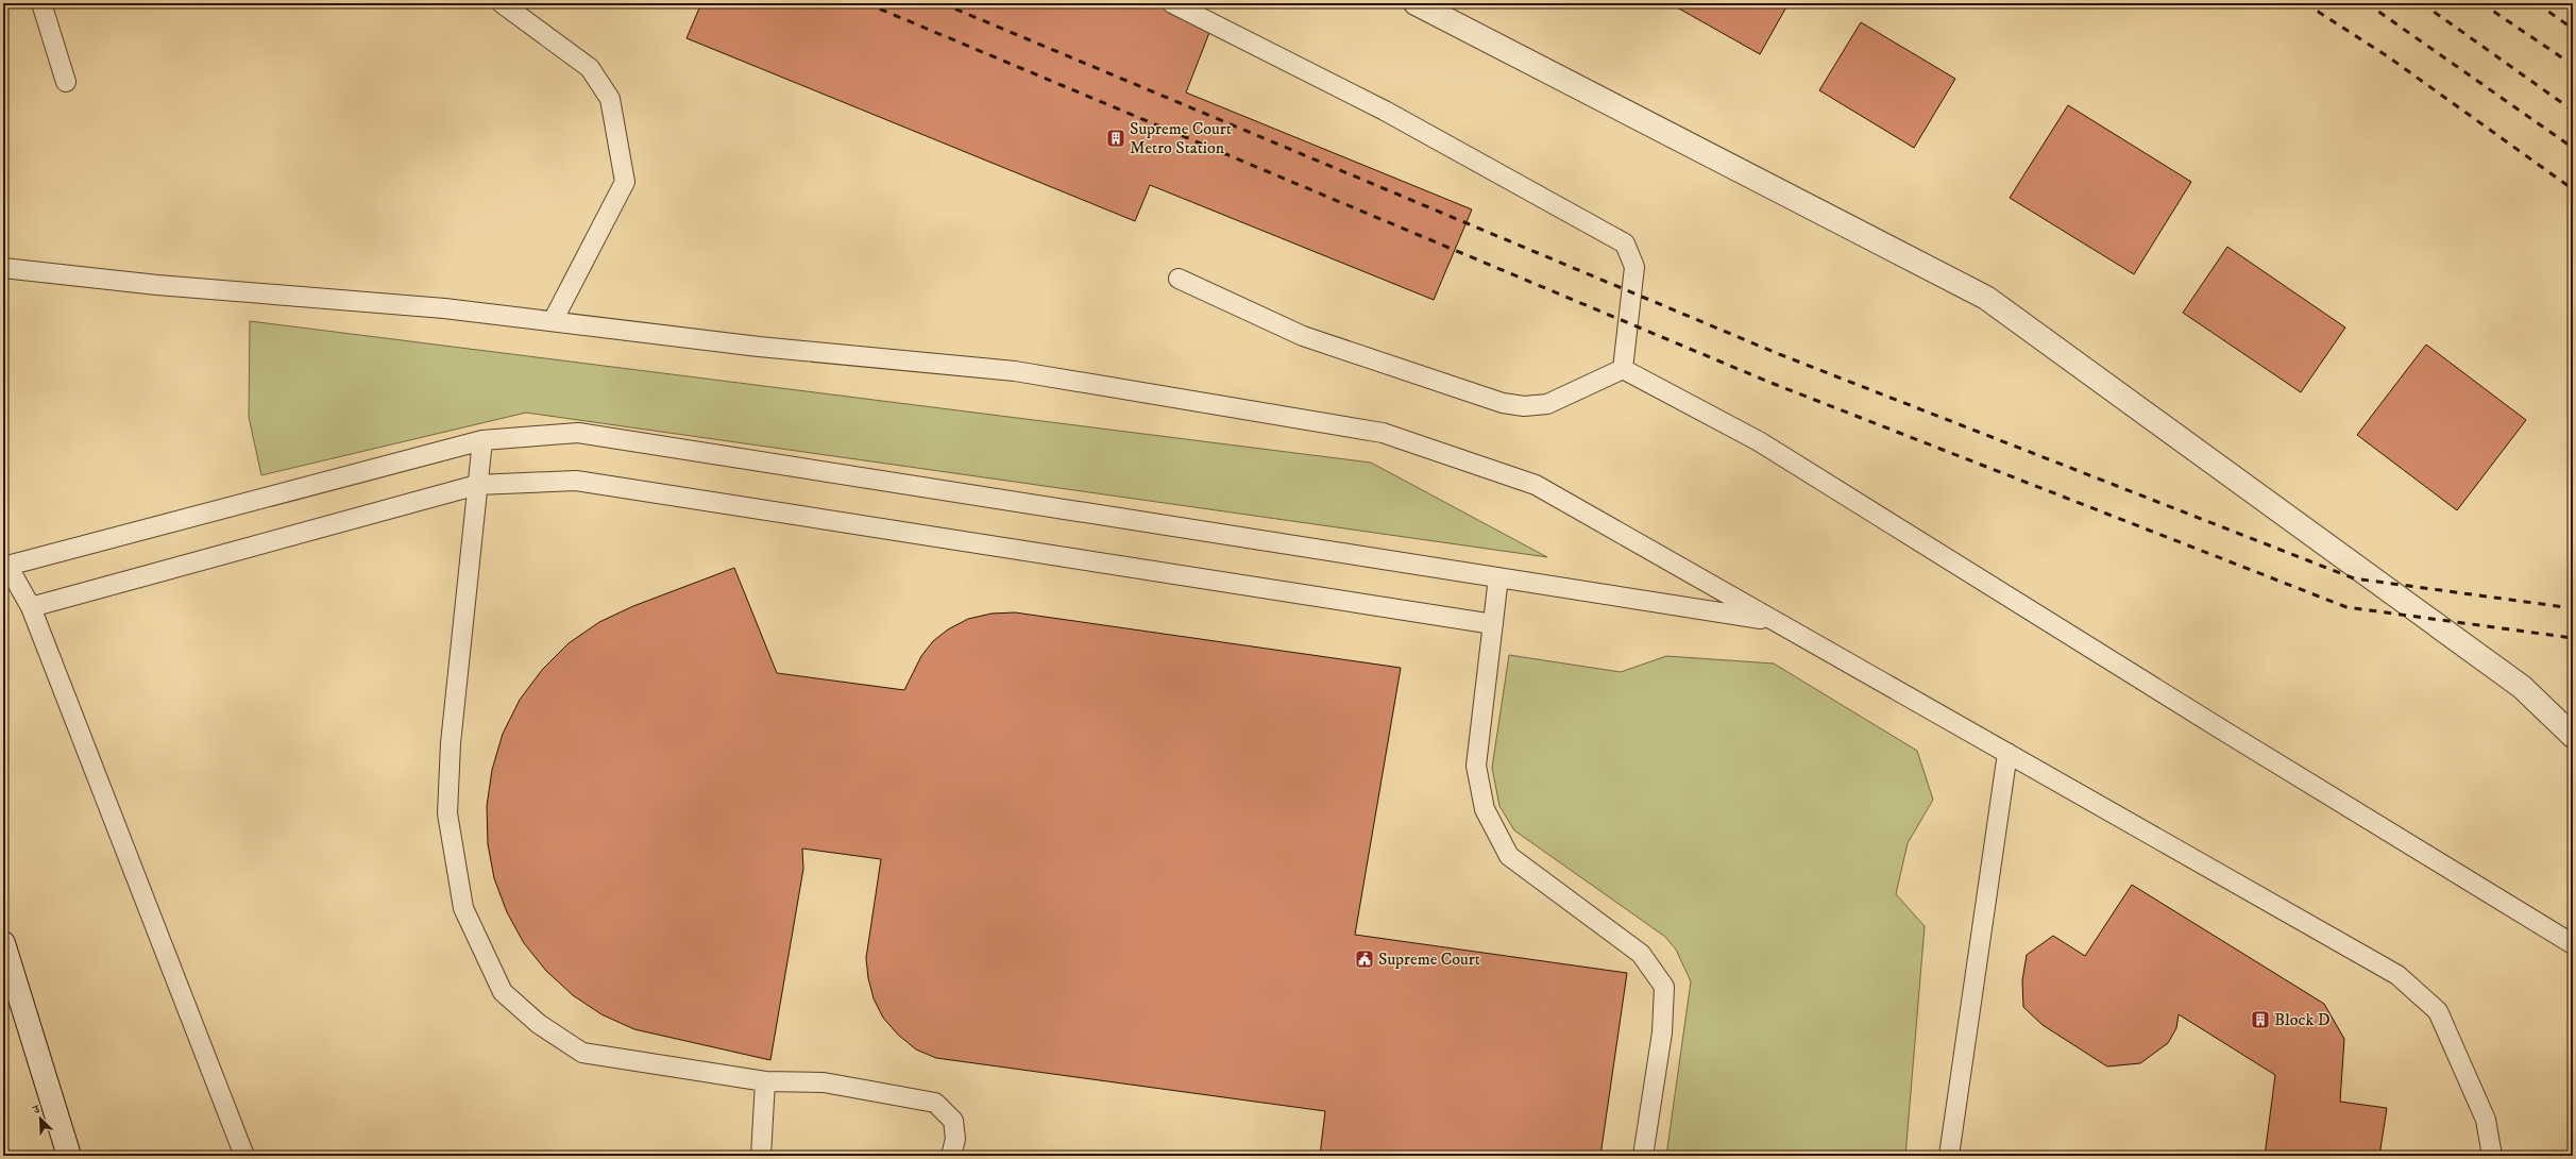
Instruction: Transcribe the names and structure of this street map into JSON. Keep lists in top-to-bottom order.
{
  "places": {
    "building": ["Supreme Court Metro Station", "Block D"],
    "public building": ["Supreme Court"]
  },
  "north": "top left"
}
